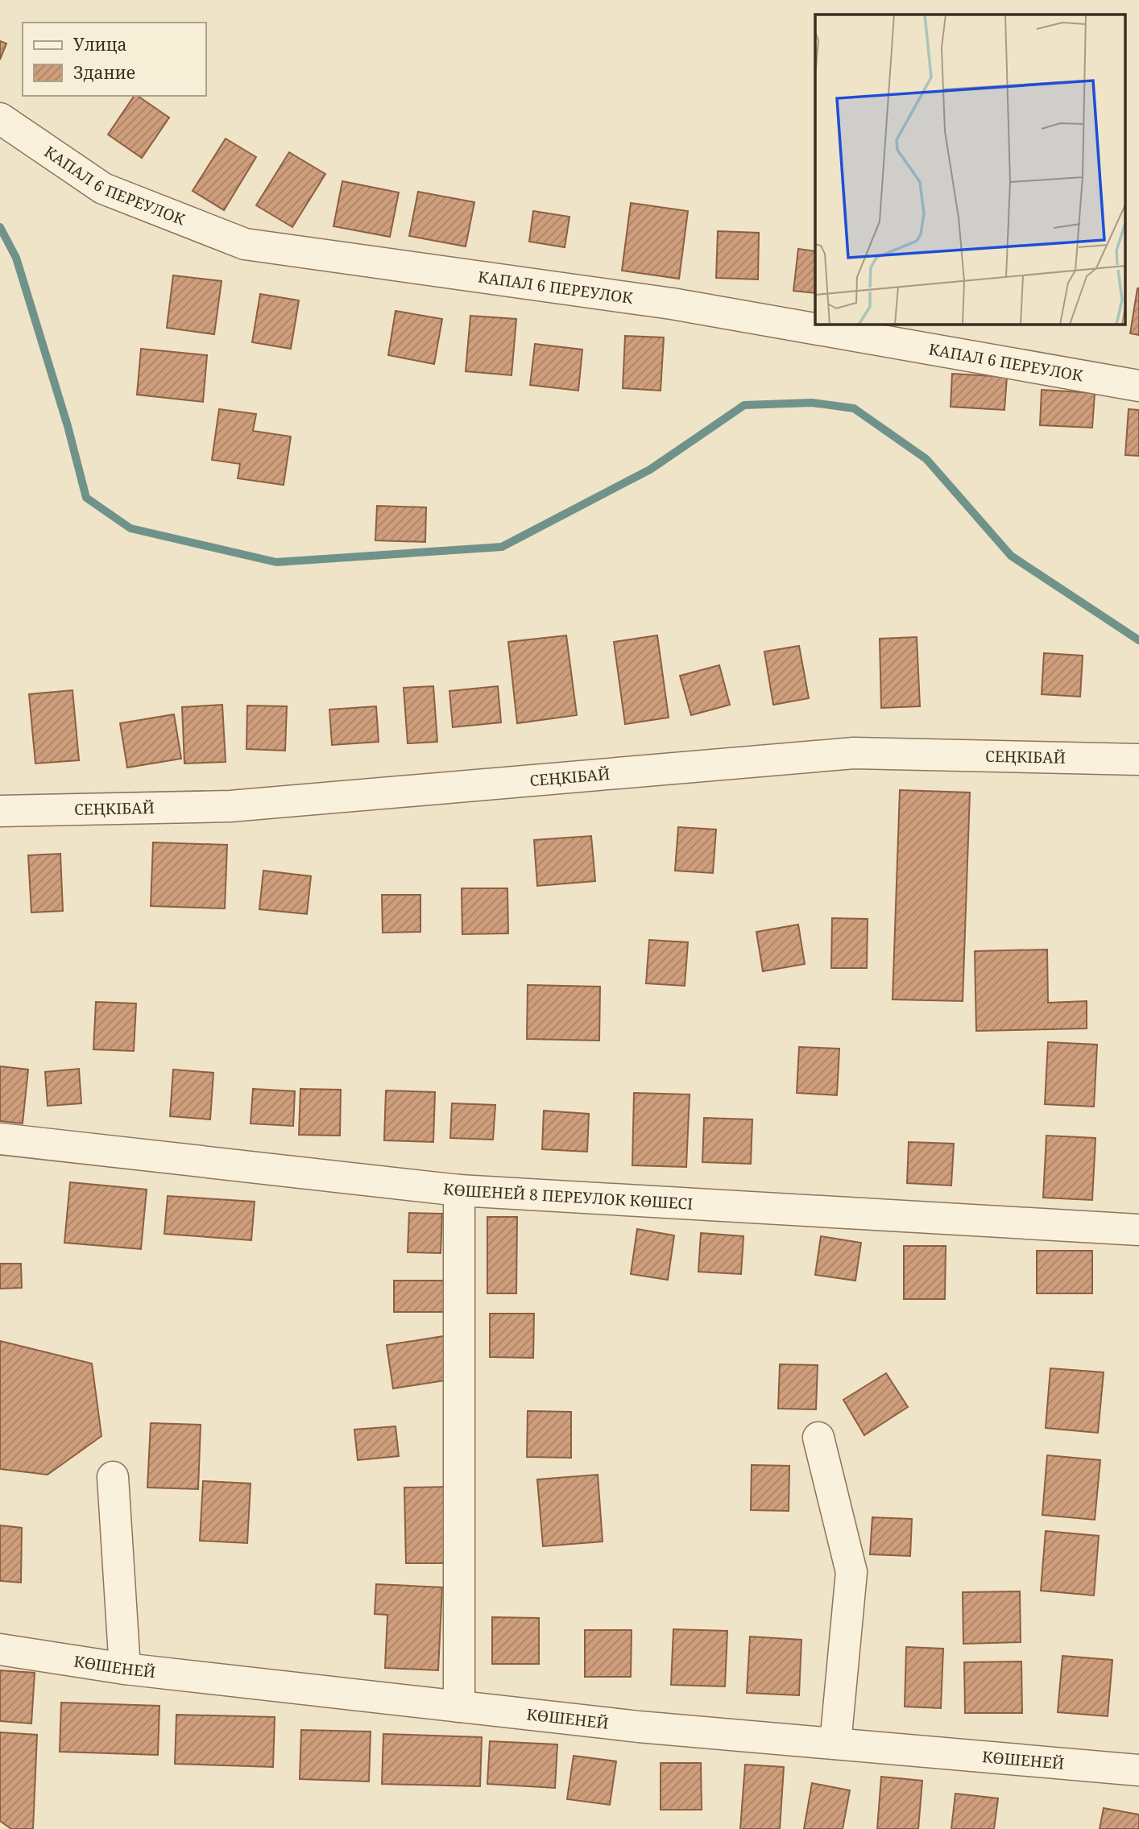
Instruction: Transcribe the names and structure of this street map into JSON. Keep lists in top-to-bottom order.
{
  "streets": {
    "street": [
      "КАПАЛ 6 ПЕРЕУЛОК",
      "СЕҢКІБАЙ",
      "КӨШЕНЕЙ 8 ПЕРЕУЛОК КӨШЕСІ",
      "КӨШЕНЕЙ"
    ]
  },
  "legend": ["Улица", "Здание"]
}
